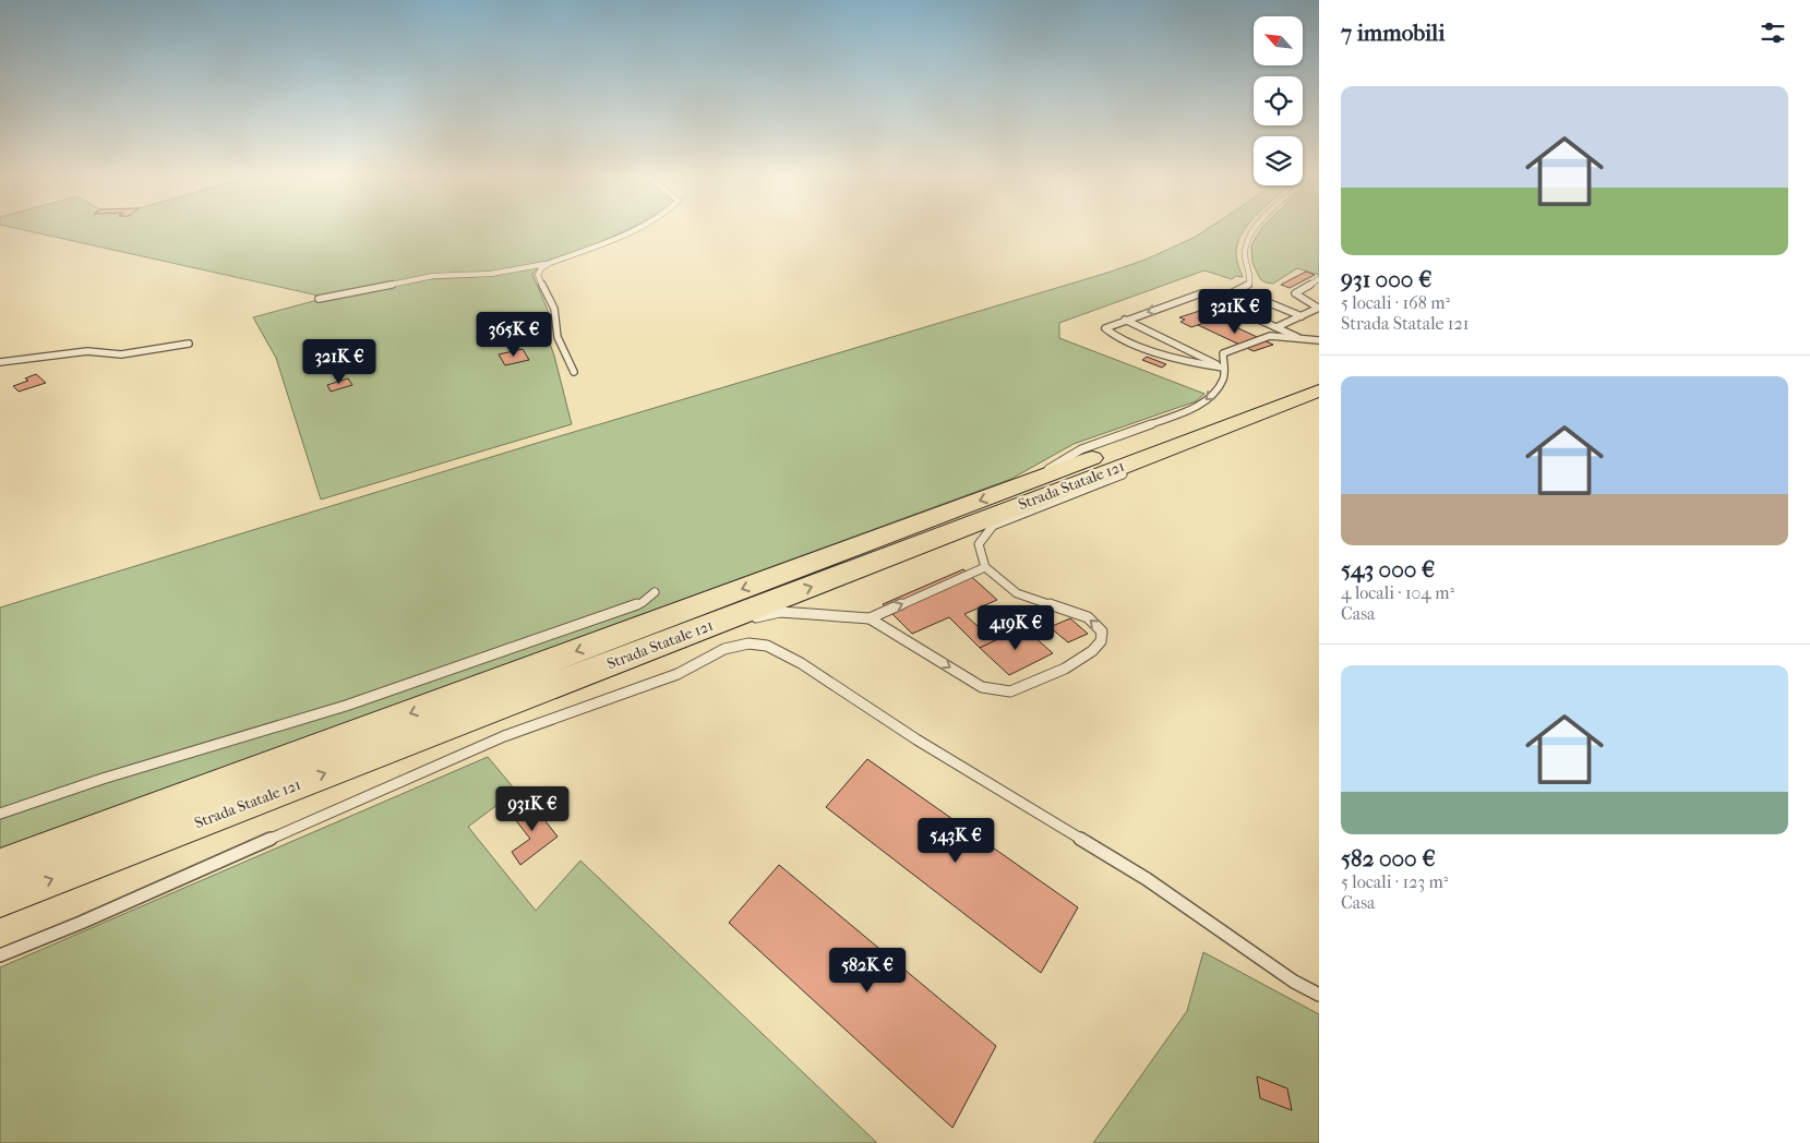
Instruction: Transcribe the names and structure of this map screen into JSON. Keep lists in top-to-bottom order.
{
  "streets": {
    "main road": ["Strada Statale 121"]
  },
  "north": "top left",
  "page": {
    "heading": "7 immobili",
    "list": [
      {
        "name": "931 000 €",
        "note": "5 locali · 168 m² · Strada Statale 121"
      },
      {
        "name": "543 000 €",
        "note": "4 locali · 104 m² · Casa"
      },
      {
        "name": "582 000 €",
        "note": "5 locali · 123 m² · Casa"
      }
    ],
    "price": [
      "321K €",
      "365K €",
      "321K €",
      "419K €",
      "931K €",
      "543K €",
      "582K €"
    ]
  }
}
